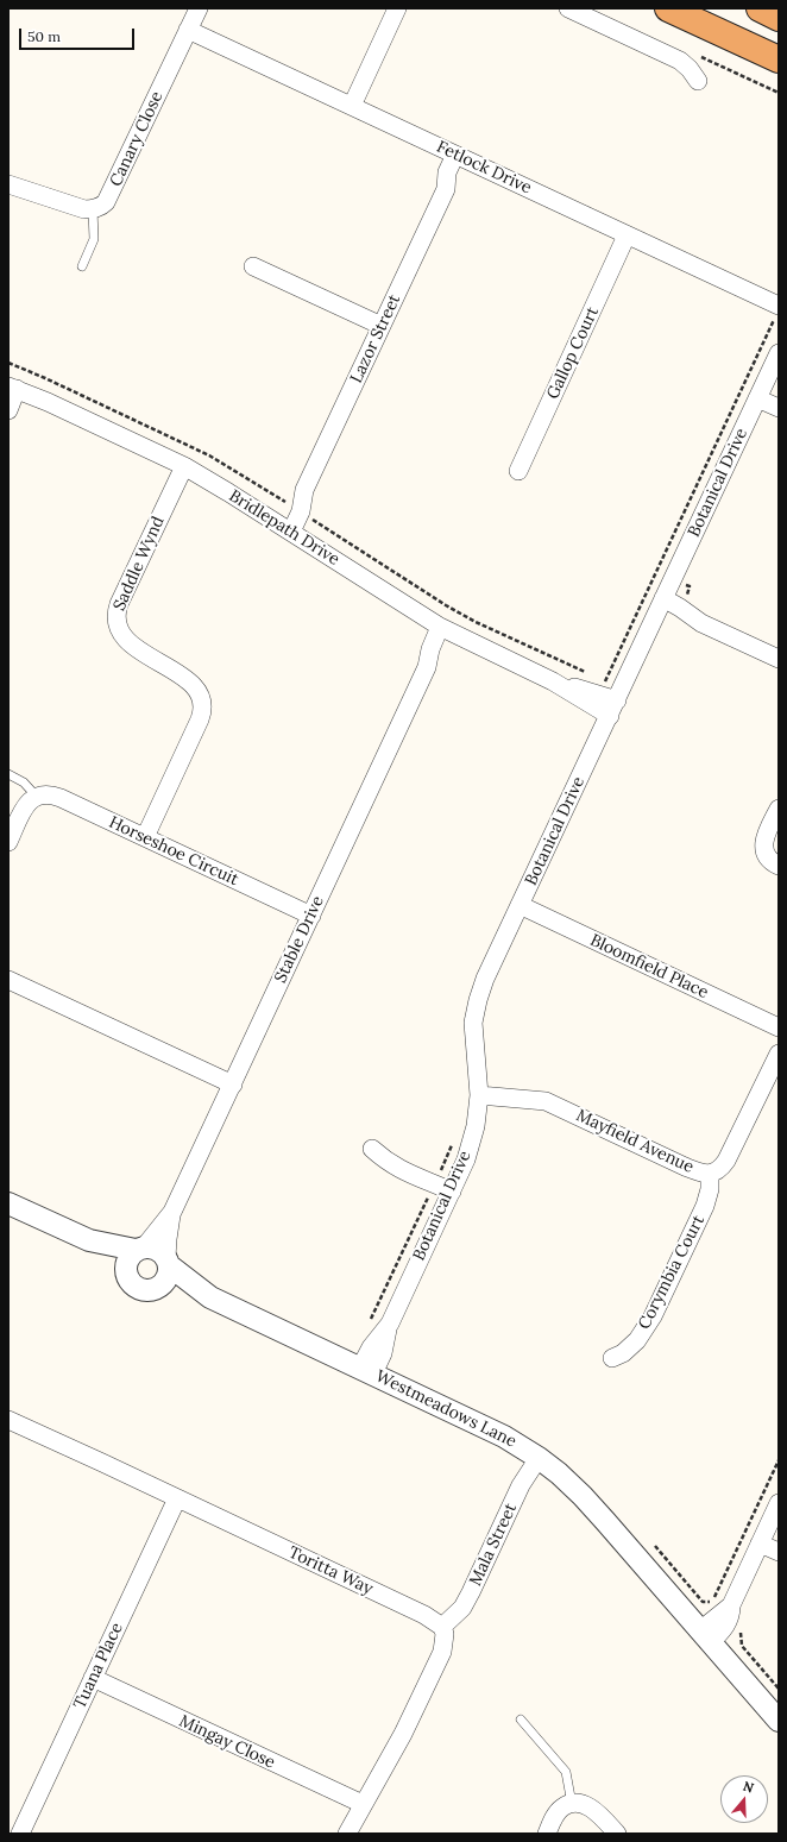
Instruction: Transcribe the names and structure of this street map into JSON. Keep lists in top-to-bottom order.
{
  "streets": {
    "street": [
      "Canary Close",
      "Fetlock Drive",
      "Lazor Street",
      "Gallop Court",
      "Botanical Drive",
      "Bridlepath Drive",
      "Saddle Wynd",
      "Horseshoe Circuit",
      "Stable Drive",
      "Bloomfield Place",
      "Mayfield Avenue",
      "Corymbia Court",
      "Westmeadows Lane",
      "Mala Street",
      "Toritta Way",
      "Tuana Place",
      "Mingay Close"
    ]
  },
  "crossings": [
    ["Canary Close", "Fetlock Drive"],
    ["Fetlock Drive", "Lazor Street"],
    ["Fetlock Drive", "Gallop Court"],
    ["Lazor Street", "Bridlepath Drive"],
    ["Botanical Drive", "Bridlepath Drive"],
    ["Botanical Drive", "Bloomfield Place"],
    ["Botanical Drive", "Mayfield Avenue"],
    ["Botanical Drive", "Westmeadows Lane"],
    ["Bridlepath Drive", "Saddle Wynd"],
    ["Bridlepath Drive", "Stable Drive"],
    ["Saddle Wynd", "Horseshoe Circuit"],
    ["Horseshoe Circuit", "Stable Drive"],
    ["Stable Drive", "Westmeadows Lane"],
    ["Mayfield Avenue", "Corymbia Court"],
    ["Westmeadows Lane", "Mala Street"],
    ["Mala Street", "Toritta Way"],
    ["Toritta Way", "Tuana Place"],
    ["Tuana Place", "Mingay Close"]
  ],
  "scale_bar": "50 m",
  "north": "top"
}
